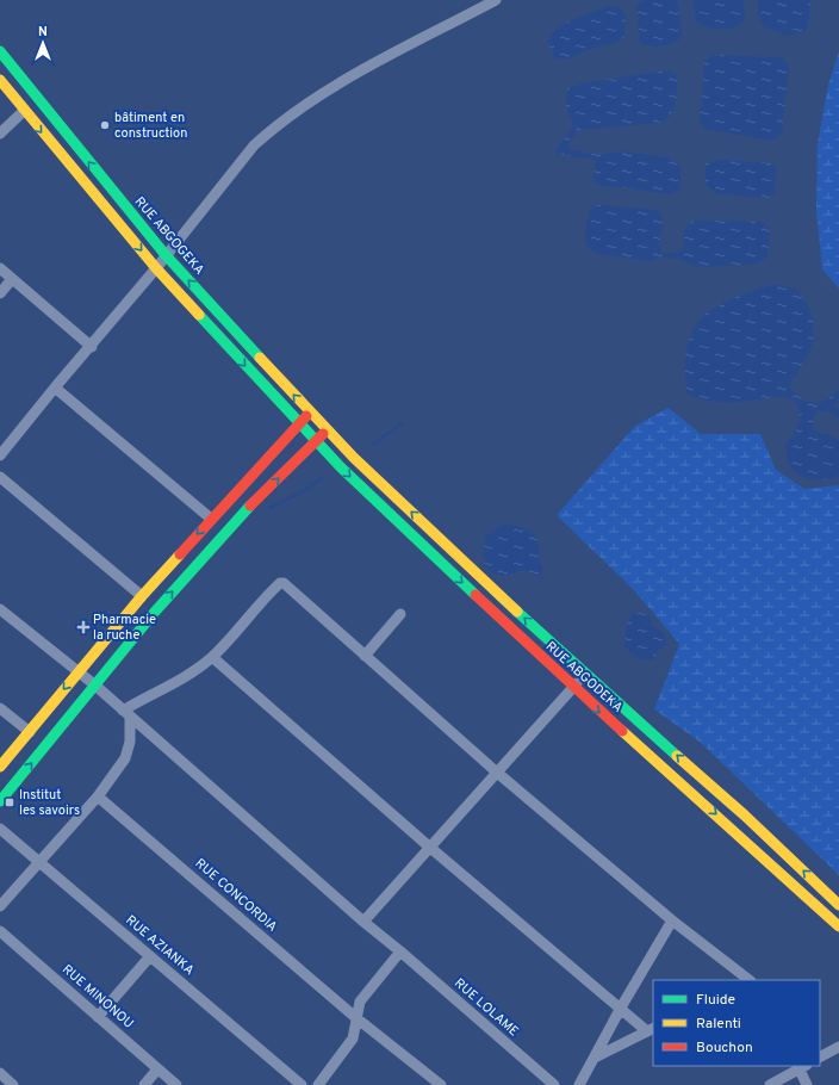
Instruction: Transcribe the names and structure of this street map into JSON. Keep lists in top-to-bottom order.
{
  "streets": {
    "main road": ["RUE ABGOGEKA", "RUE ABGODEKA"],
    "street": [
      "RUE CONCORDIA",
      "RUE AZIANKA",
      "RUE MINONOU",
      "RUE LOLAME"
    ]
  },
  "crossings": [
    ["RUE ABGOGEKA", "RUE ABGODEKA"]
  ],
  "places": {
    "other": ["bâtiment en construction"],
    "health": ["Pharmacie la ruche"],
    "transit": ["Institut les savoirs"]
  },
  "legend": ["Fluide", "Ralenti", "Bouchon"],
  "north": "top"
}
